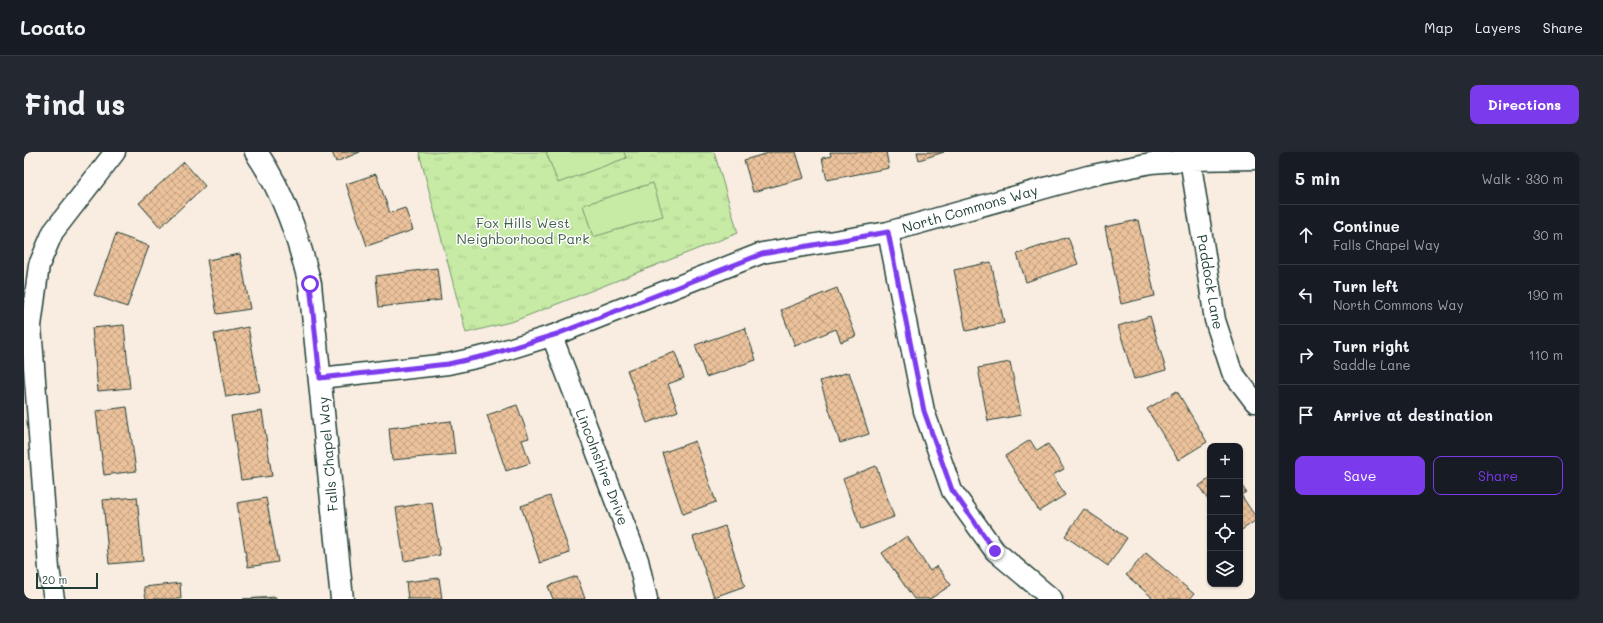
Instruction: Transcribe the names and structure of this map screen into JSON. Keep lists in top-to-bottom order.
{
  "streets": {
    "street": [
      "North Commons Way",
      "Paddock Lane",
      "Falls Chapel Way",
      "Lincolnshire Drive"
    ]
  },
  "crossings": [
    ["North Commons Way", "Paddock Lane"],
    ["North Commons Way", "Falls Chapel Way"],
    ["North Commons Way", "Lincolnshire Drive"]
  ],
  "parks": ["Fox Hills West Neighborhood Park"],
  "scale_bar": "20 m",
  "page": {
    "header": "Locato",
    "nav": ["Map", "Layers", "Share"],
    "buttons": [
      "Directions",
      ["Save", "Share"]
    ],
    "title": "Find us",
    "heading": ["5 min", "Walk · 330 m"],
    "list": [
      ["Continue", "Falls Chapel Way", "30 m"],
      ["Turn left", "North Commons Way", "190 m"],
      ["Turn right", "Saddle Lane", "110 m"],
      "Arrive at destination"
    ],
    "map_buttons": ["+", "−"],
    "scale": "20 m"
  }
}
